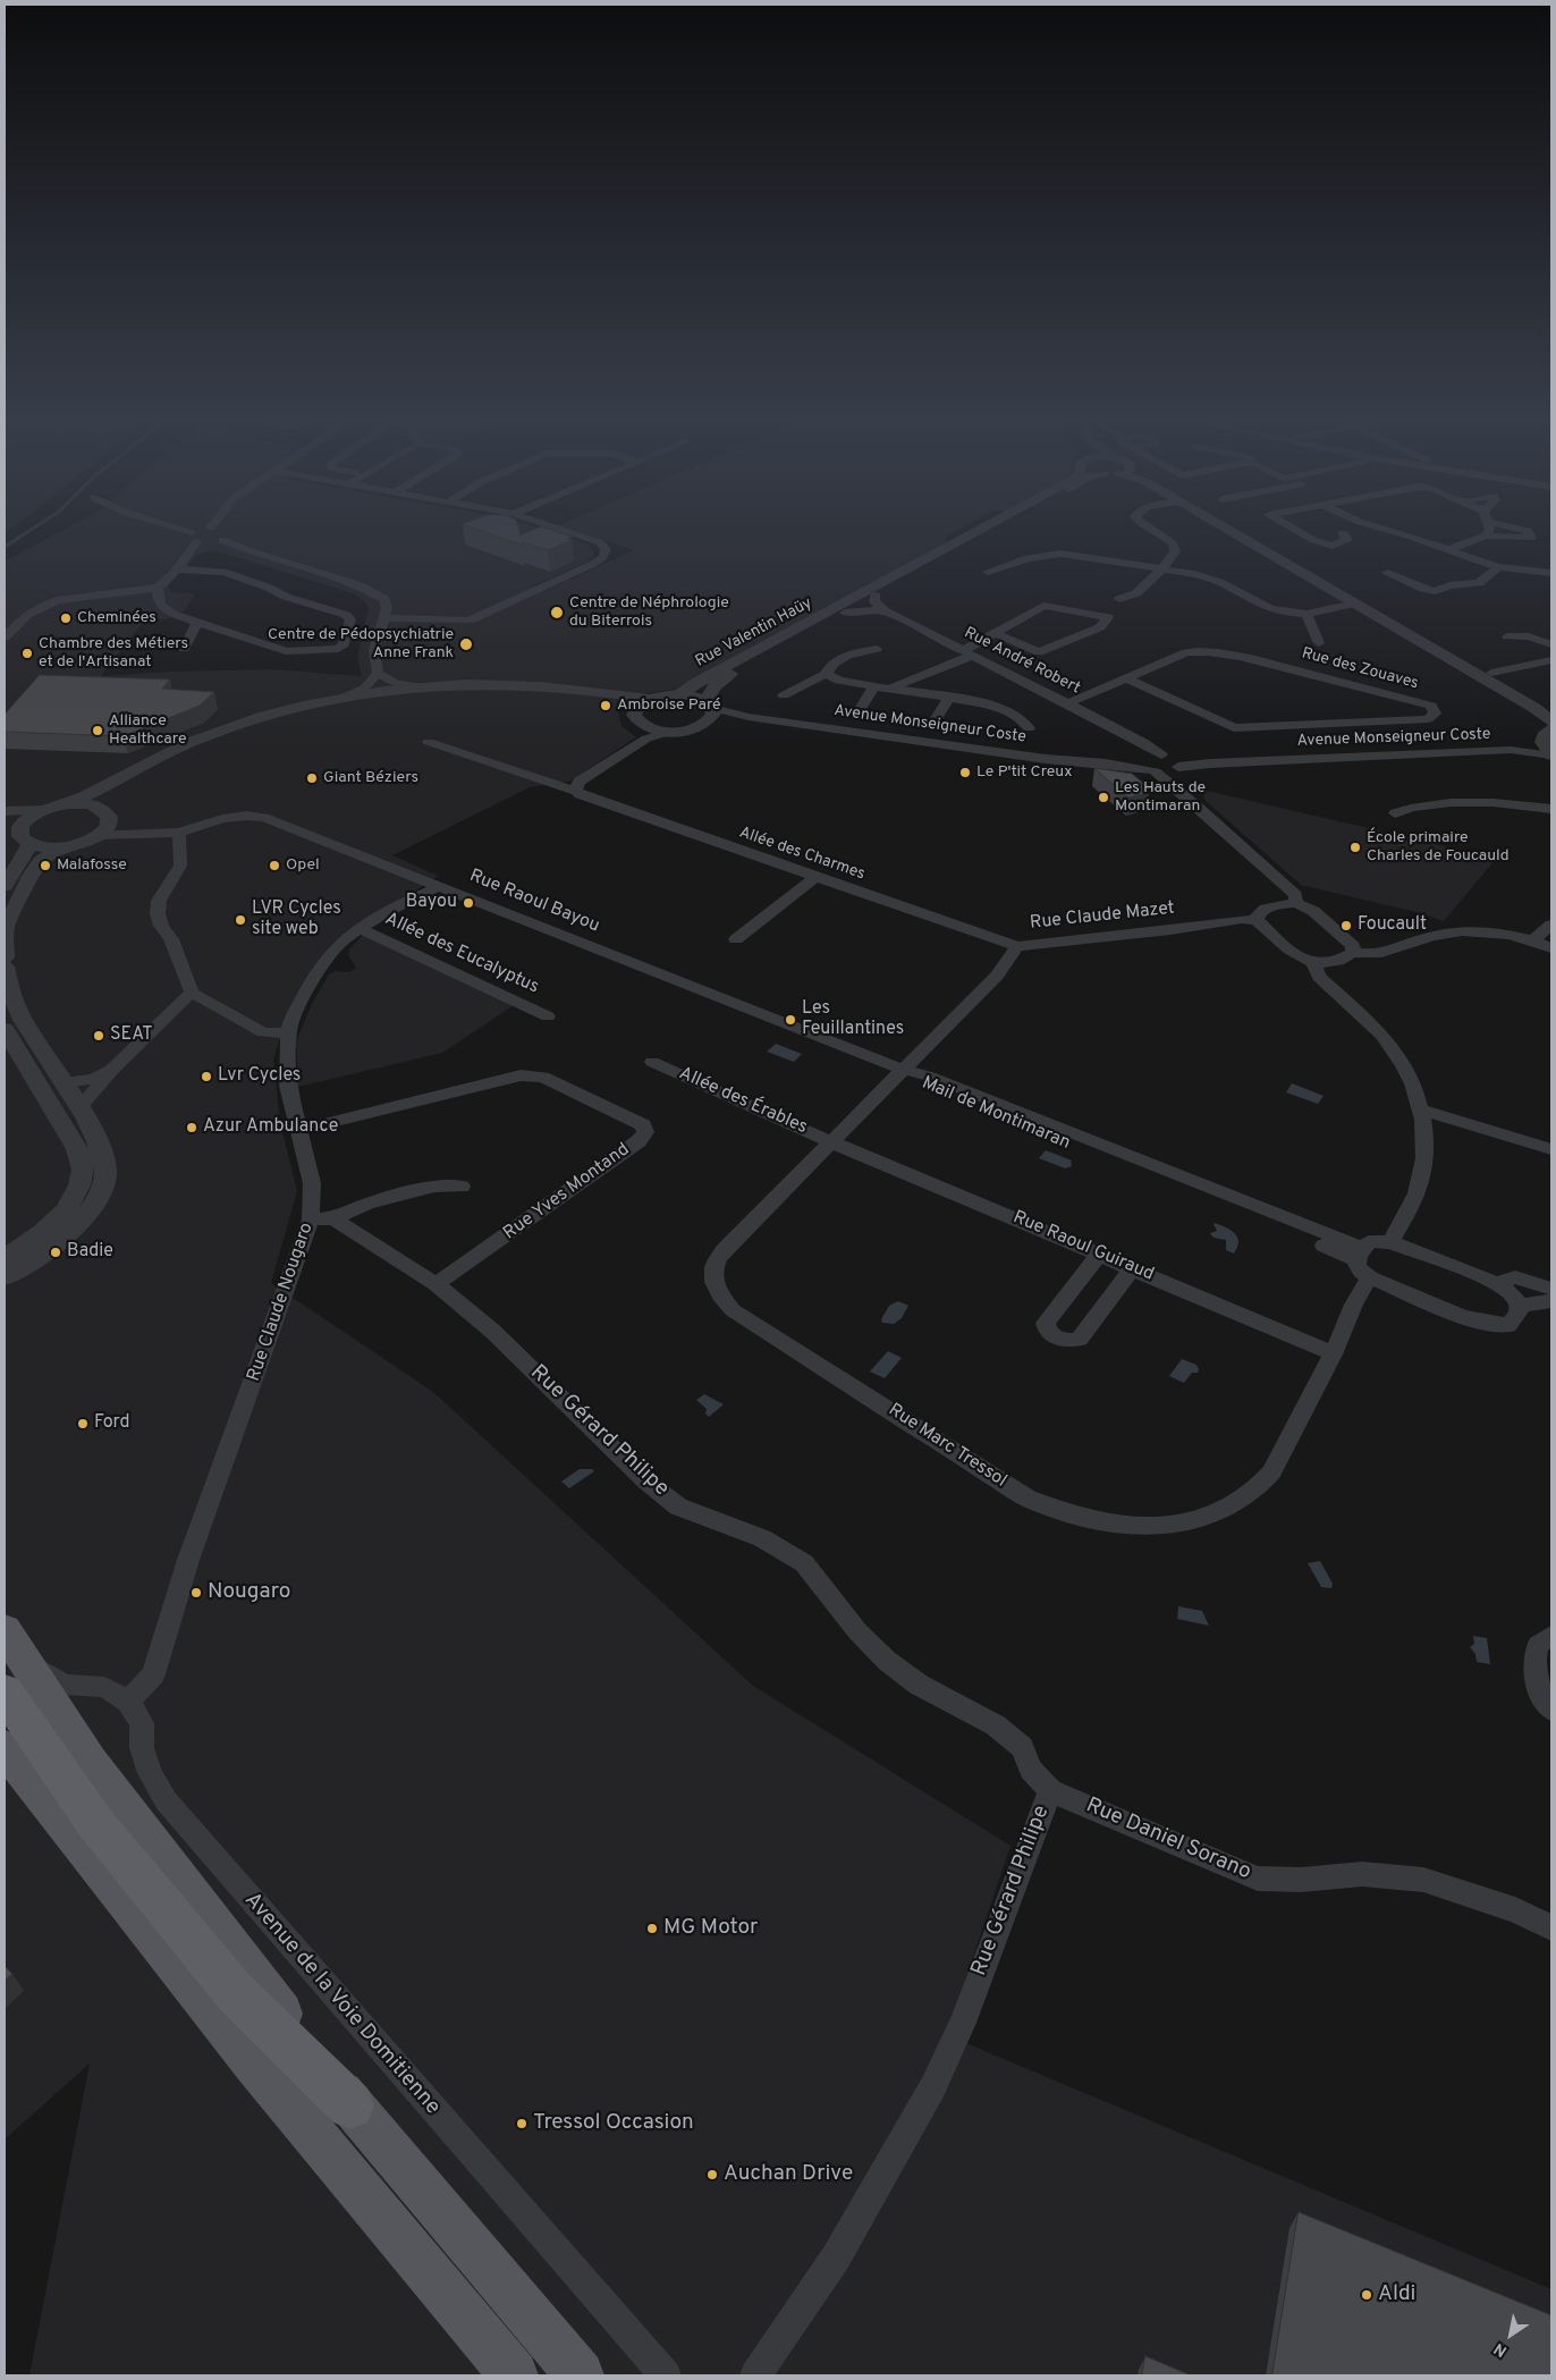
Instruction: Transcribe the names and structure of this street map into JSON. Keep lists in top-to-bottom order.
{
  "streets": {
    "street": [
      "Rue Valentin Haüy",
      "Rue André Robert",
      "Rue des Zouaves",
      "Avenue Monseigneur Coste",
      "Allée des Charmes",
      "Rue Raoul Bayou",
      "Rue Claude Mazet",
      "Allée des Eucalyptus",
      "Allée des Érables",
      "Mail de Montimaran",
      "Rue Yves Montand",
      "Rue Raoul Guiraud",
      "Rue Claude Nougaro",
      "Rue Gérard Philipe",
      "Rue Marc Tressol",
      "Rue Daniel Sorano",
      "Avenue de la Voie Domitienne"
    ]
  },
  "crossings": [
    ["Rue Valentin Haüy", "Rue André Robert"],
    ["Rue Valentin Haüy", "Avenue Monseigneur Coste"],
    ["Rue André Robert", "Rue des Zouaves"],
    ["Rue André Robert", "Avenue Monseigneur Coste"],
    ["Allée des Charmes", "Rue Claude Mazet"],
    ["Rue Raoul Bayou", "Rue Claude Mazet"],
    ["Rue Raoul Bayou", "Mail de Montimaran"],
    ["Rue Raoul Bayou", "Rue Claude Nougaro"],
    ["Rue Raoul Bayou", "Rue Marc Tressol"],
    ["Rue Claude Mazet", "Mail de Montimaran"],
    ["Rue Claude Mazet", "Rue Marc Tressol"],
    ["Allée des Eucalyptus", "Rue Claude Nougaro"],
    ["Allée des Érables", "Rue Raoul Guiraud"],
    ["Allée des Érables", "Rue Marc Tressol"],
    ["Mail de Montimaran", "Rue Marc Tressol"],
    ["Rue Yves Montand", "Rue Claude Nougaro"],
    ["Rue Yves Montand", "Rue Gérard Philipe"],
    ["Rue Raoul Guiraud", "Rue Marc Tressol"],
    ["Rue Claude Nougaro", "Rue Gérard Philipe"],
    ["Rue Claude Nougaro", "Avenue de la Voie Domitienne"],
    ["Rue Gérard Philipe", "Rue Daniel Sorano"]
  ],
  "places": [
    "Centre de Néphrologie du Biterrois",
    "Cheminées",
    "Centre de Pédopsychiatrie Anne Frank",
    "Chambre des Métiers et de l'Artisanat",
    "Ambroise Paré",
    "Alliance Healthcare",
    "Le P'tit Creux",
    "Giant Béziers",
    "Les Hauts de Montimaran",
    "École primaire Charles de Foucauld",
    "Malafosse",
    "Opel",
    "Bayou",
    "LVR Cycles site web",
    "Foucault",
    "Les Feuillantines",
    "SEAT",
    "Lvr Cycles",
    "Azur Ambulance",
    "Badie",
    "Ford",
    "Nougaro",
    "MG Motor",
    "Tressol Occasion",
    "Auchan Drive",
    "Aldi"
  ],
  "north": "bottom left"
}
